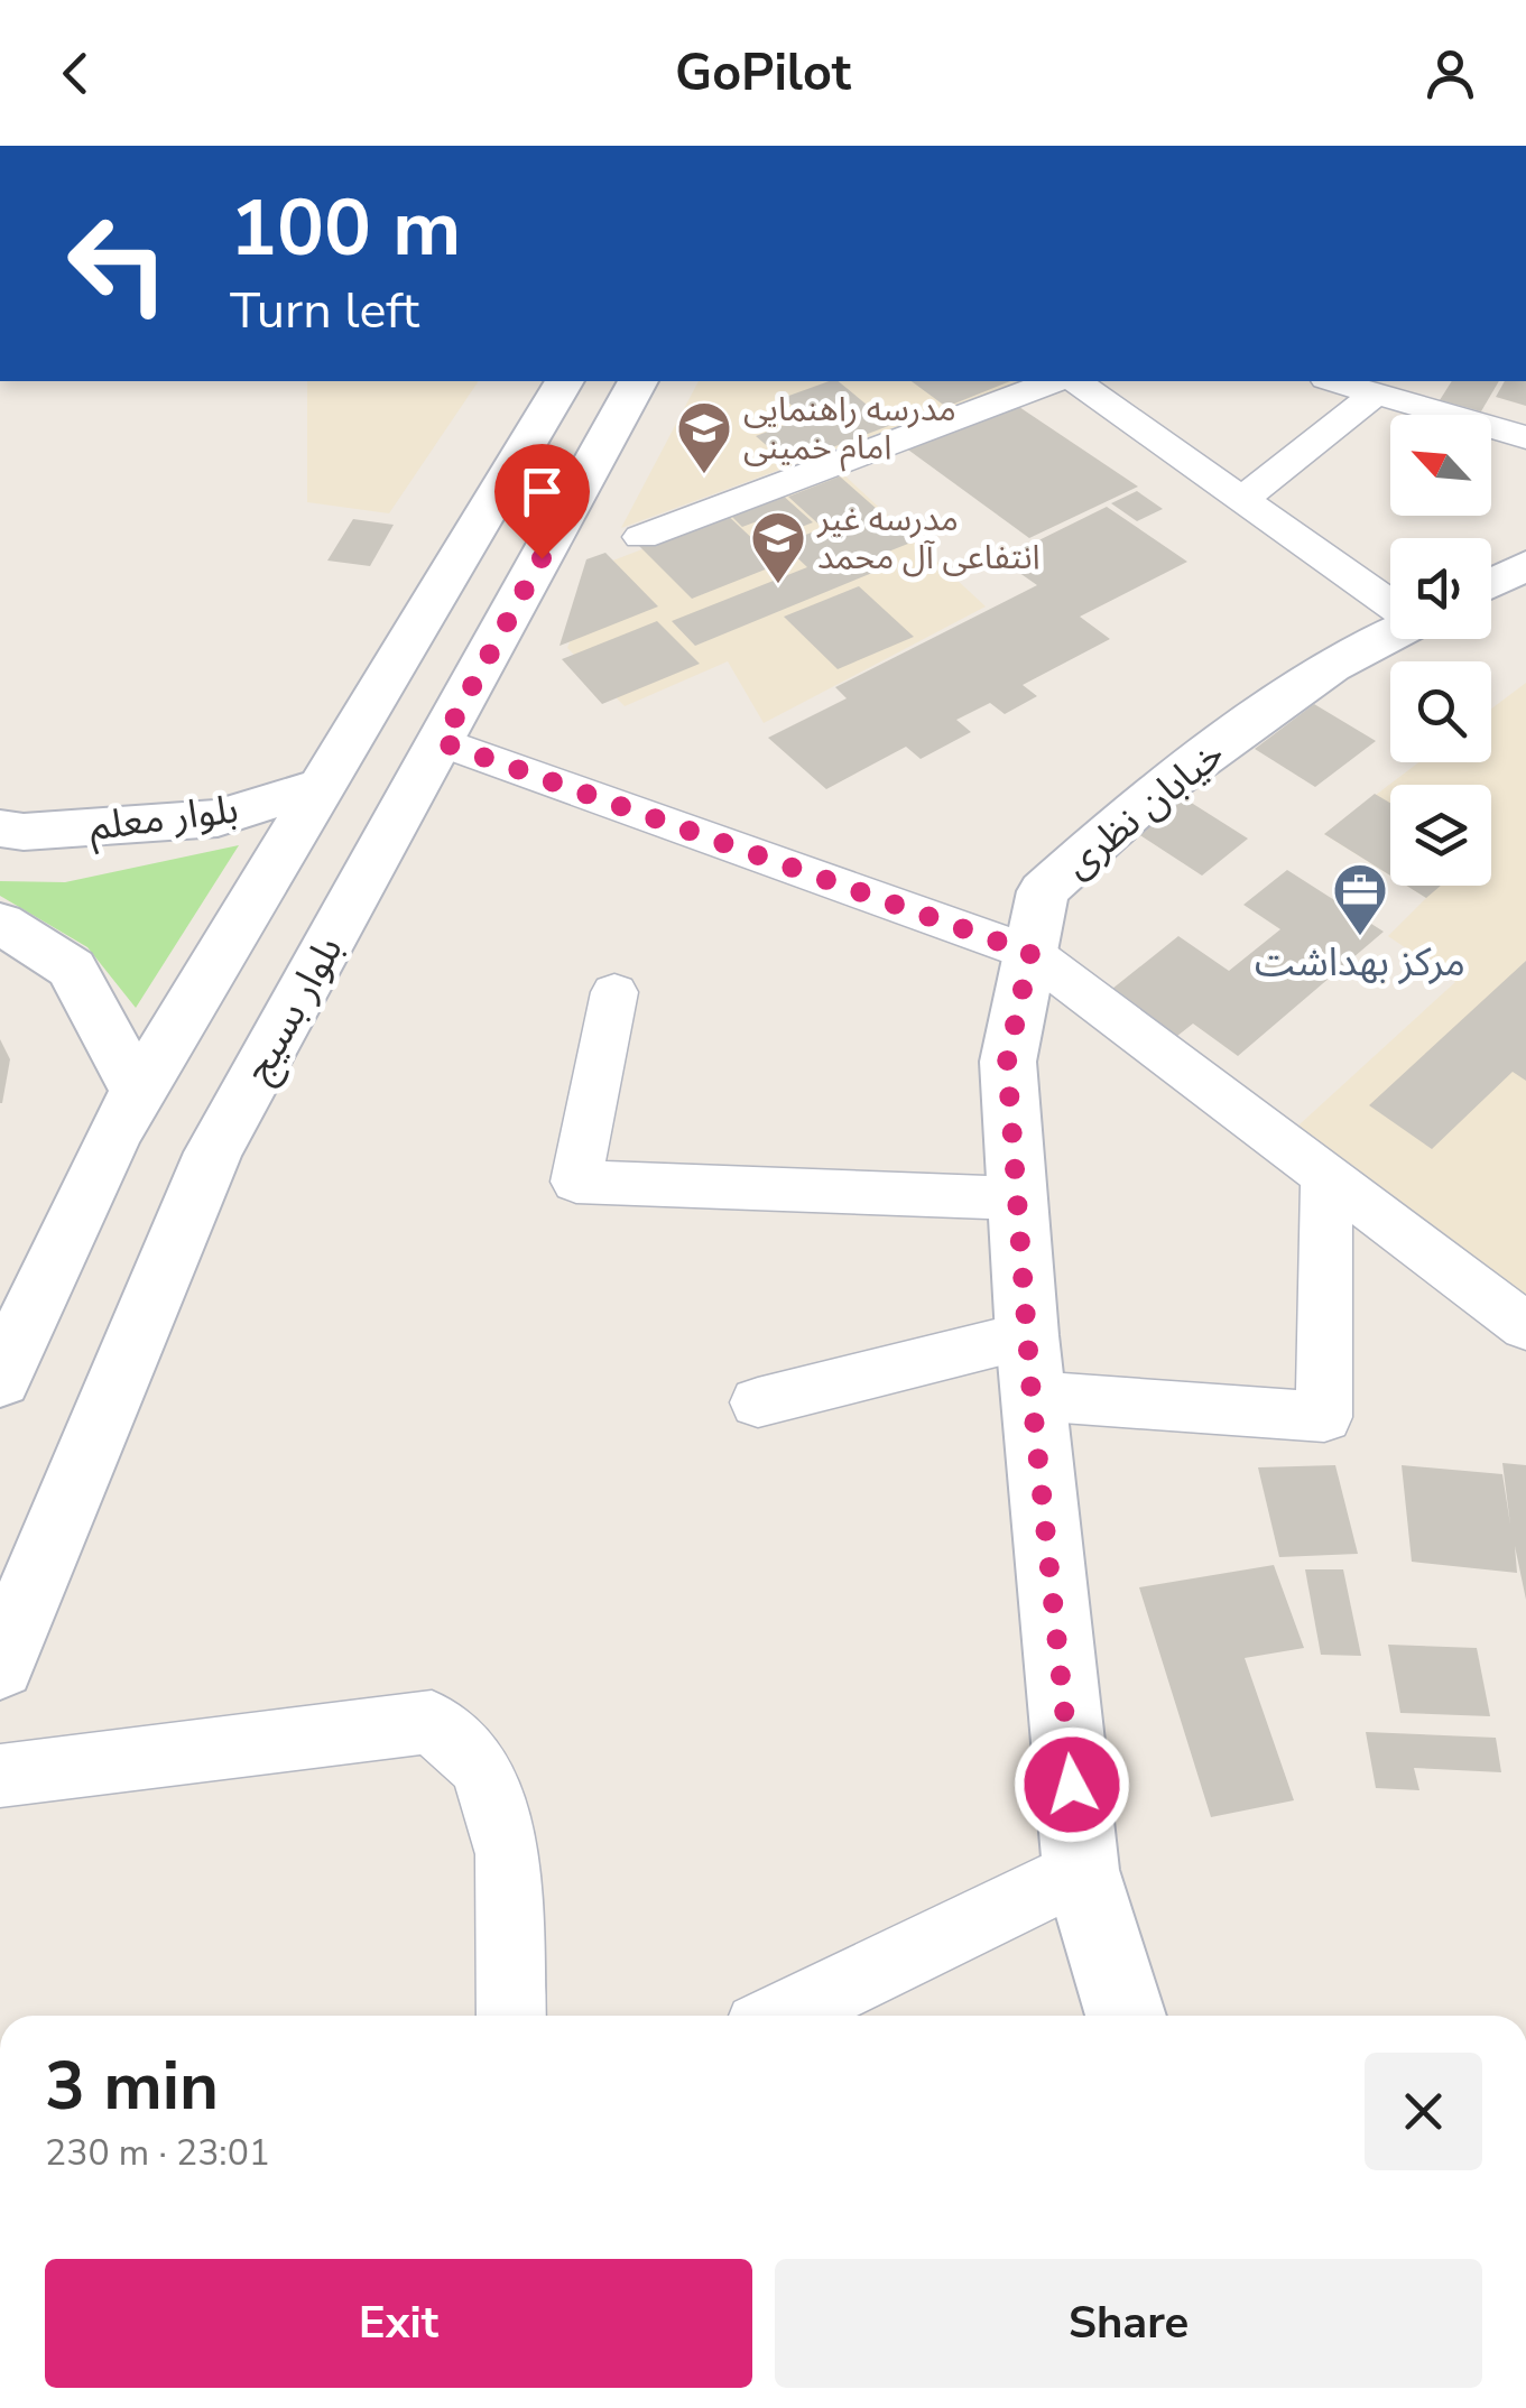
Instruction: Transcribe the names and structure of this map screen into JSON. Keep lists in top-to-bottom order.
{
  "streets": {
    "main road": ["خیابان نظری", "بلوار معلم", "بلوار بسیج"]
  },
  "places": {
    "school or university": ["مدرسه راهنمایی امام خمینی", "مدرسه غیر انتفاعی آل محمد"],
    "office": ["مرکز بهداشت"]
  },
  "north": "top left",
  "page": {
    "header": "GoPilot",
    "turn": ["100 m", "Turn left"],
    "heading": ["3 min", "230 m · 23:01"],
    "buttons": ["Exit", "Share"]
  }
}
